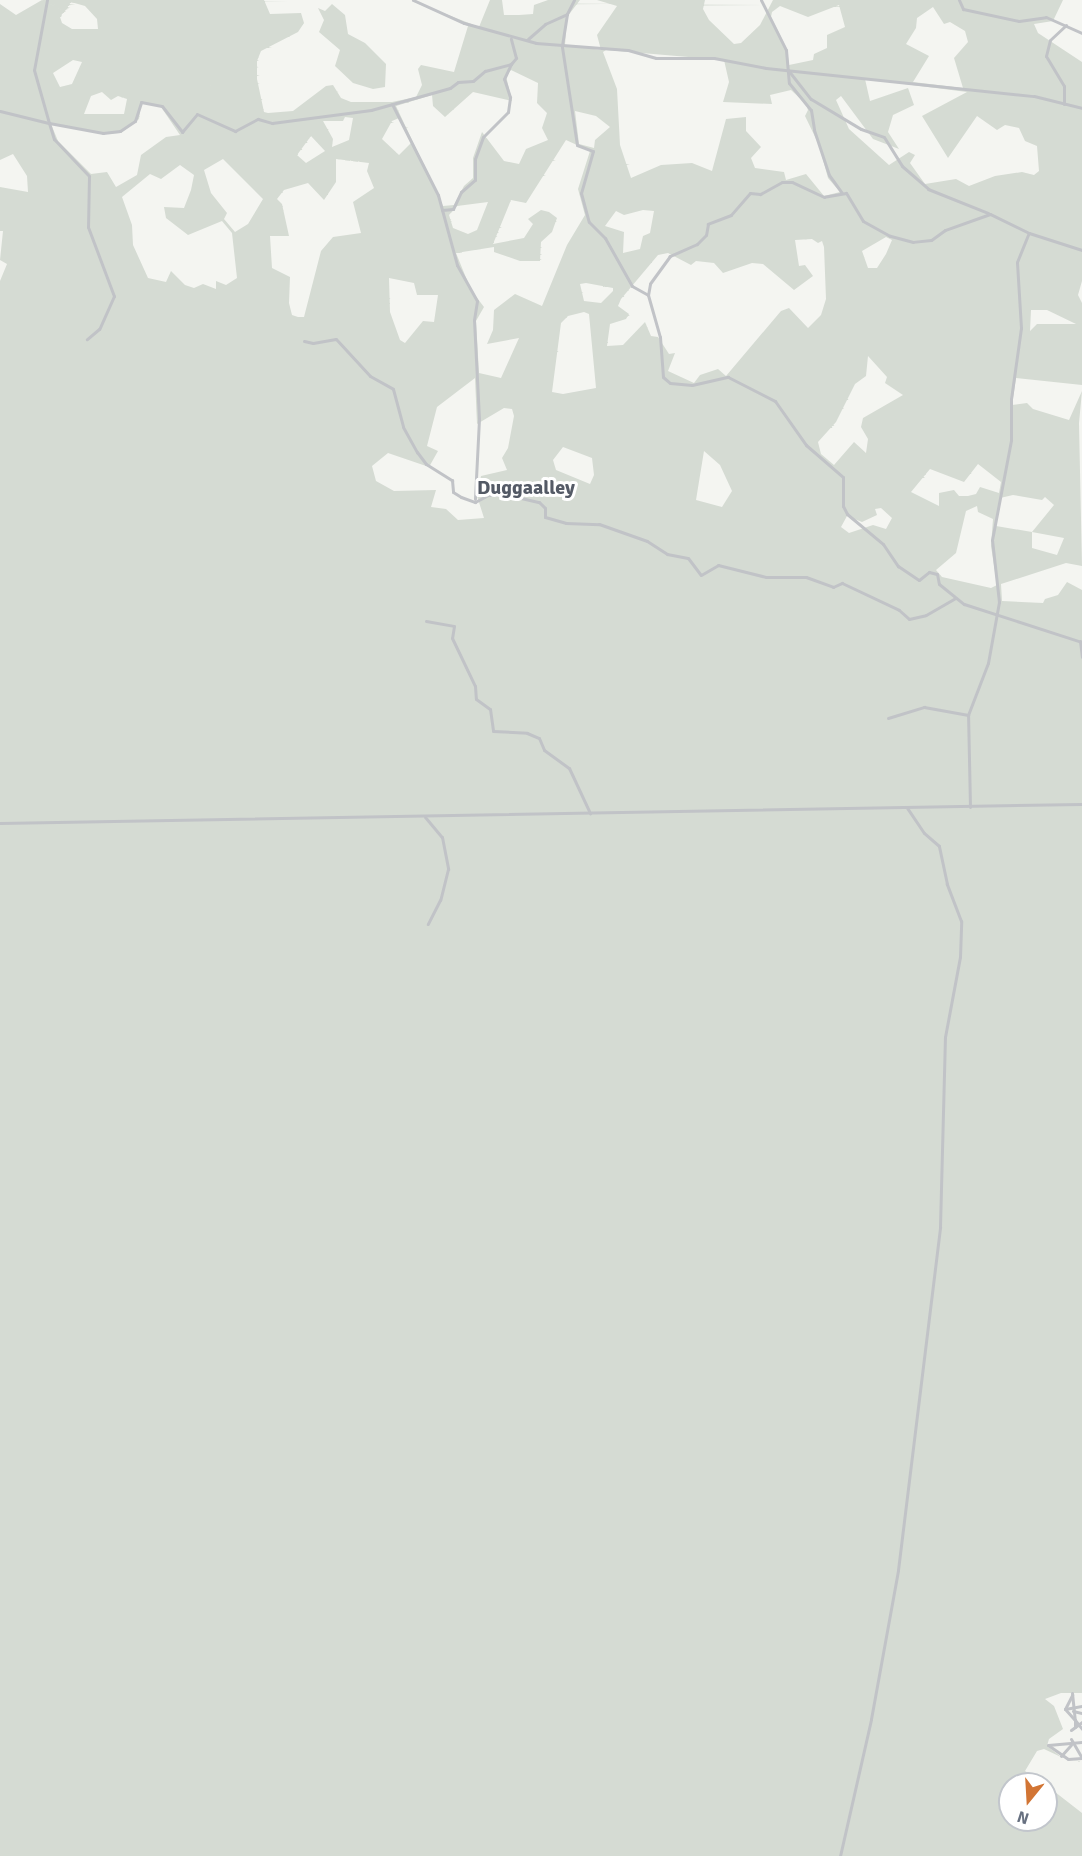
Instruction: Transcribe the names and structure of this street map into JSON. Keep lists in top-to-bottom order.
{
  "districts": ["Duggaalley"],
  "north": "bottom"
}
